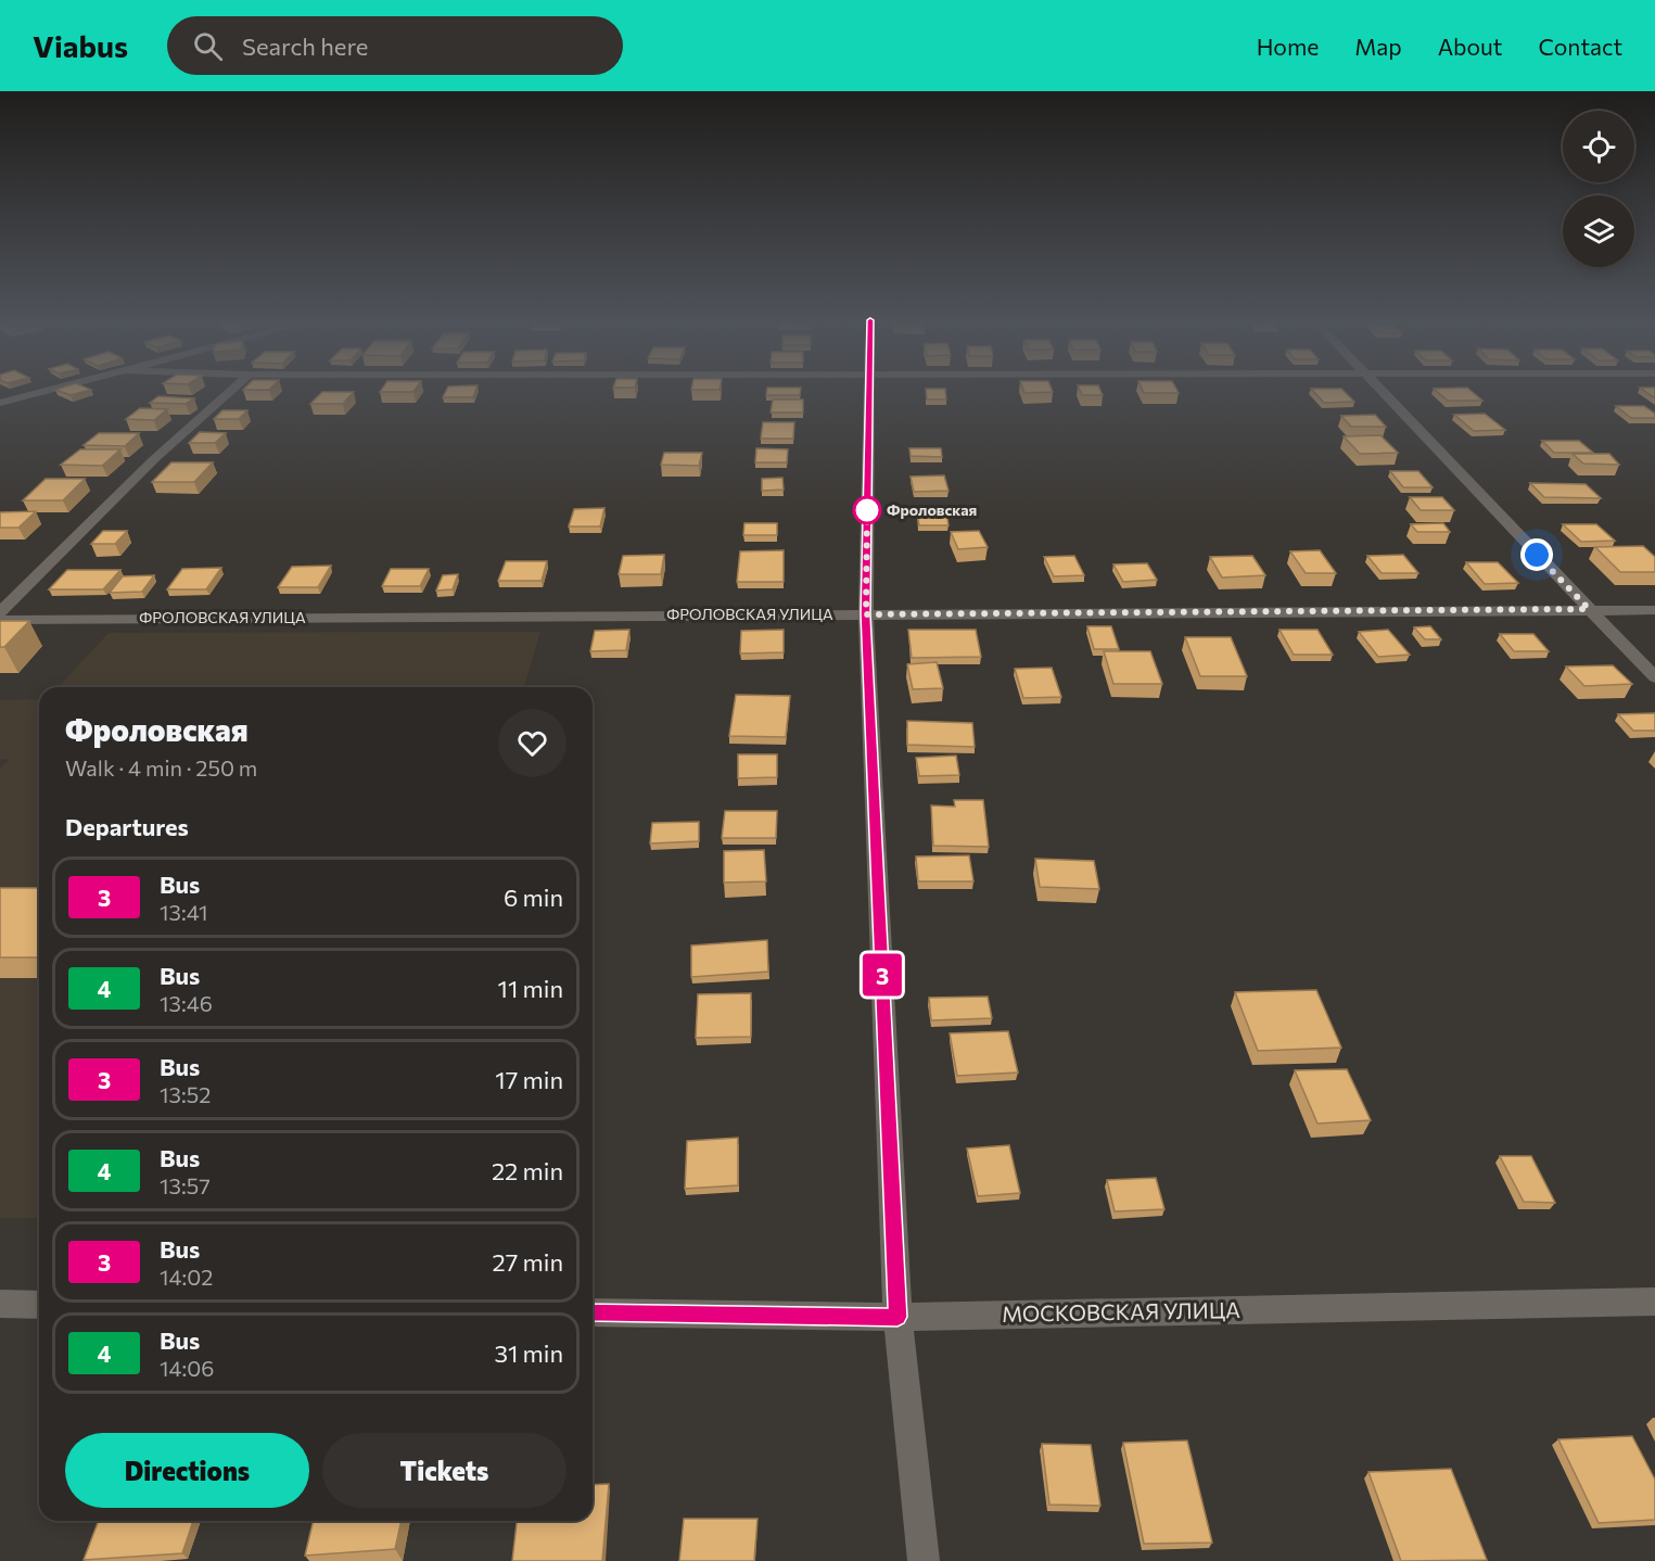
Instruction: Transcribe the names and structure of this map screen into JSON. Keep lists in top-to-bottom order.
{
  "streets": {
    "street": ["ФРОЛОВСКАЯ УЛИЦА", "МОСКОВСКАЯ УЛИЦА"]
  },
  "places": ["Фроловская"],
  "lines": ["bus line 3"],
  "page": {
    "header": "Viabus",
    "search": "Search here",
    "nav": [
      "Home",
      "Map",
      "About",
      "Contact"
    ],
    "on_map": "3",
    "heading": [
      ["Фроловская", "Walk · 4 min · 250 m"],
      "Departures"
    ],
    "list": [
      {
        "mark": "3",
        "name": "Bus",
        "note": "13:41",
        "value": "6 min"
      },
      {
        "mark": "4",
        "name": "Bus",
        "note": "13:46",
        "value": "11 min"
      },
      {
        "mark": "3",
        "name": "Bus",
        "note": "13:52",
        "value": "17 min"
      },
      {
        "mark": "4",
        "name": "Bus",
        "note": "13:57",
        "value": "22 min"
      },
      {
        "mark": "3",
        "name": "Bus",
        "note": "14:02",
        "value": "27 min"
      },
      {
        "mark": "4",
        "name": "Bus",
        "note": "14:06",
        "value": "31 min"
      }
    ],
    "buttons": ["Directions", "Tickets"]
  }
}
